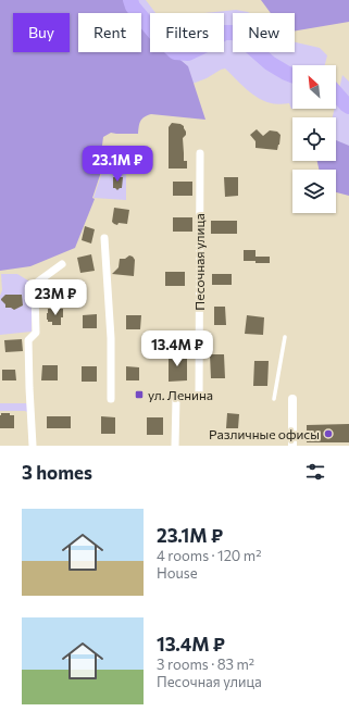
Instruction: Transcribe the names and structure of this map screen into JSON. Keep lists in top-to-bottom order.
{
  "streets": {
    "street": ["Песочная улица"]
  },
  "places": {
    "transit": ["ул. Ленина"],
    "other": ["Различные офисы"]
  },
  "north": "top left",
  "page": {
    "chip": [
      "Buy",
      "Rent",
      "Filters",
      "New"
    ],
    "price": ["23.1M ₽", "23M ₽", "13.4M ₽"],
    "heading": "3 homes",
    "list": [
      {
        "name": "23.1M ₽",
        "note": "4 rooms · 120 m² · House"
      },
      {
        "name": "13.4M ₽",
        "note": "3 rooms · 83 m² · Песочная улица"
      }
    ]
  }
}
